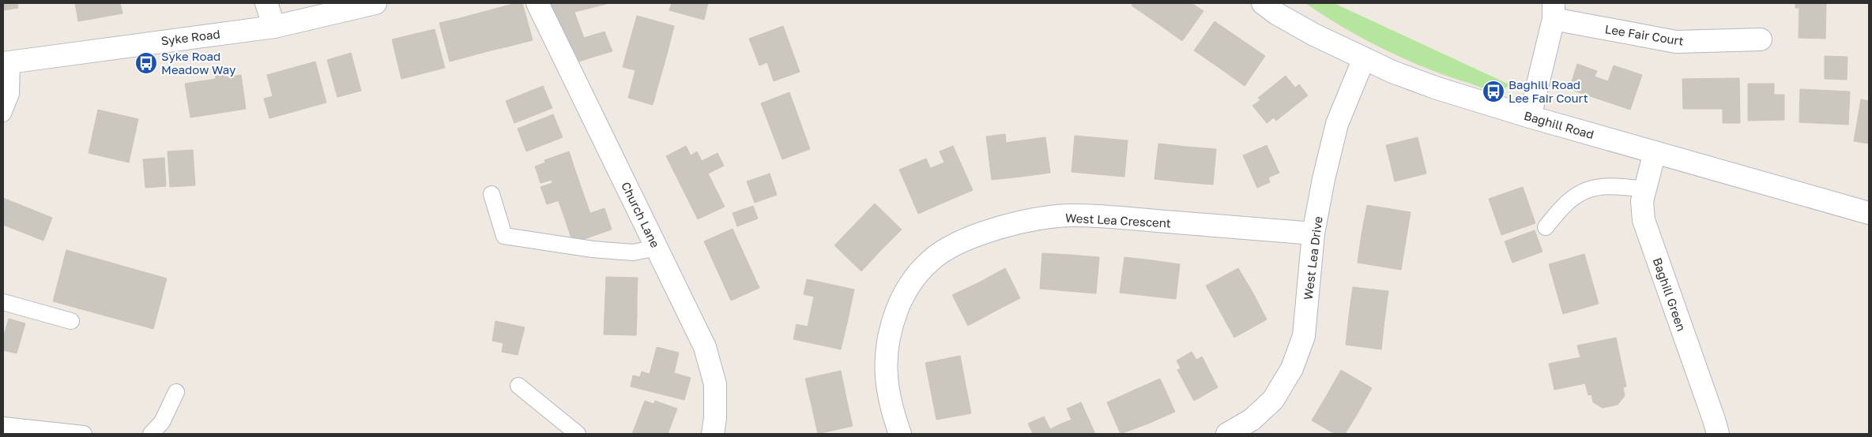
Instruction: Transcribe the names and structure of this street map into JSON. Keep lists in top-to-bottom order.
{
  "streets": {
    "street": [
      "Lee Fair Court",
      "Syke Road",
      "Baghill Road",
      "Church Lane",
      "West Lea Crescent",
      "West Lea Drive",
      "Baghill Green"
    ]
  },
  "crossings": [
    ["Lee Fair Court", "Baghill Road"],
    ["Baghill Road", "West Lea Drive"],
    ["Baghill Road", "Baghill Green"],
    ["West Lea Crescent", "West Lea Drive"]
  ],
  "places": {
    "bus stop": ["Syke Road Meadow Way", "Baghill Road Lee Fair Court"]
  }
}
